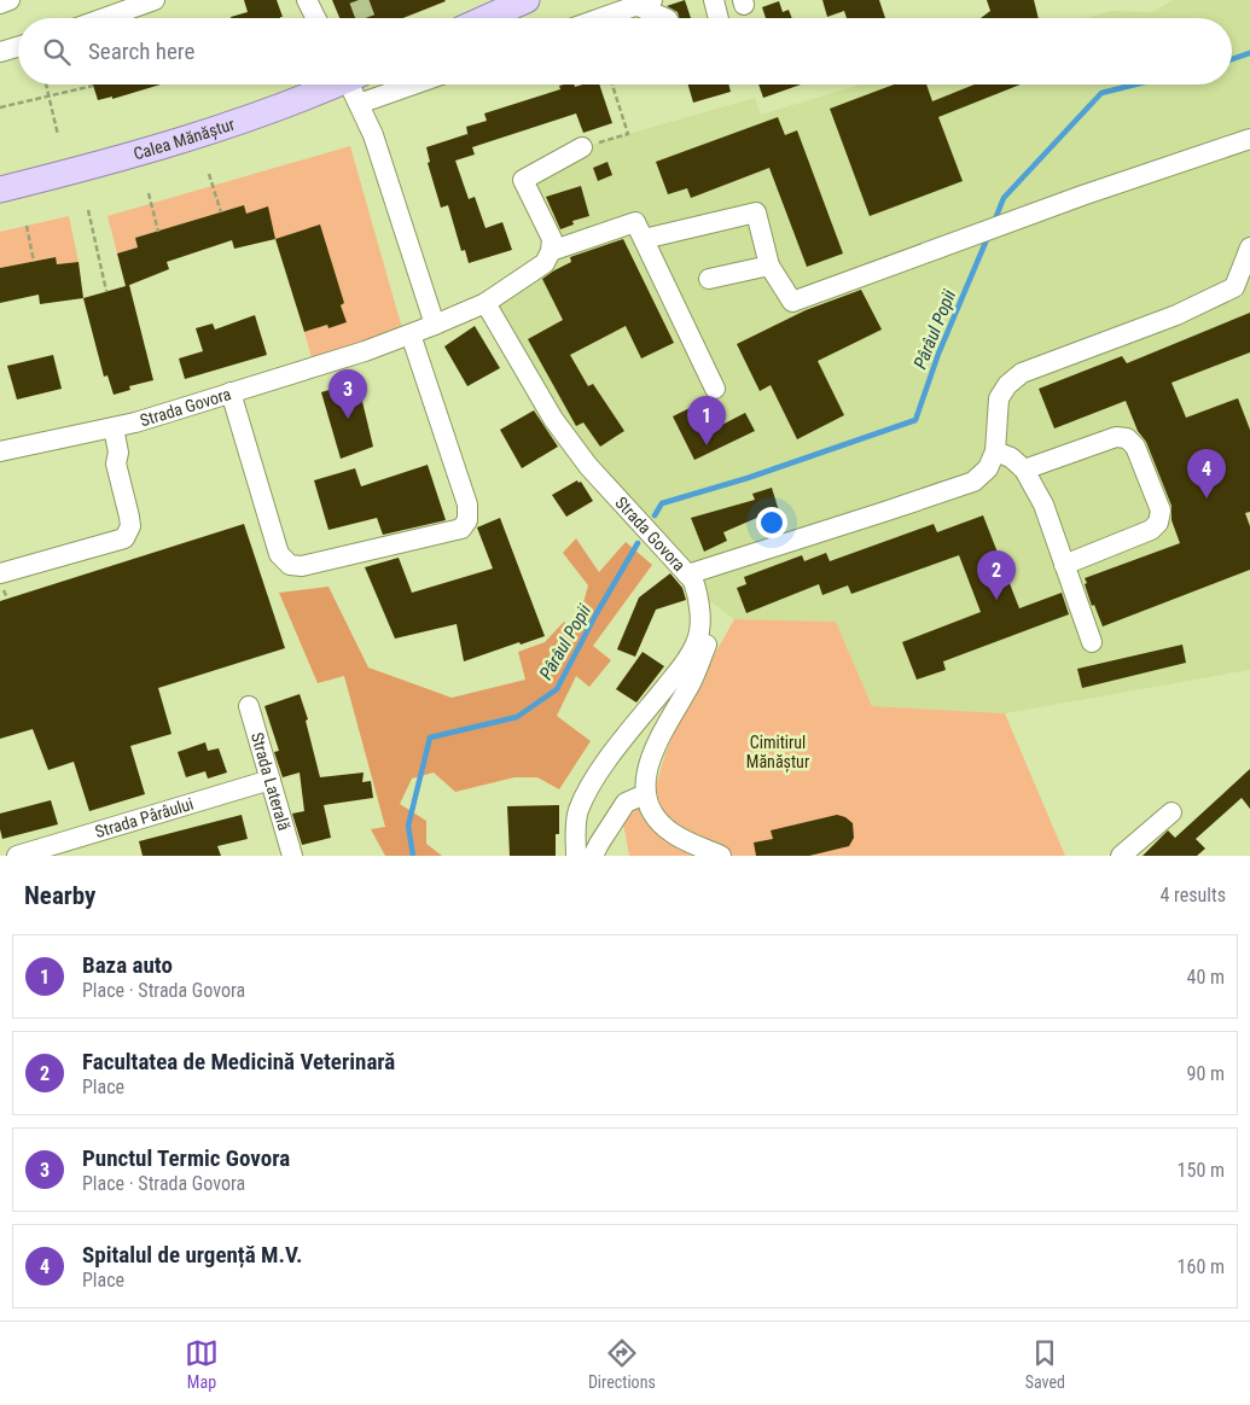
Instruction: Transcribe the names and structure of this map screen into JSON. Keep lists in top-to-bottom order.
{
  "streets": {
    "main road": ["Calea Mănăștur"],
    "street": ["Strada Govora", "Strada Laterală", "Strada Pârâului"]
  },
  "crossings": [
    ["Strada Laterală", "Strada Pârâului"]
  ],
  "water": ["Pârâul Popii"],
  "parks": ["Cimitirul Mănăștur"],
  "page": {
    "search": "Search here",
    "pins": [
      "3",
      "1",
      "4",
      "2"
    ],
    "heading": ["Nearby", "4 results"],
    "list": [
      {
        "mark": "1",
        "name": "Baza auto",
        "note": "Place · Strada Govora",
        "value": "40 m"
      },
      {
        "mark": "2",
        "name": "Facultatea de Medicină Veterinară",
        "note": "Place",
        "value": "90 m"
      },
      {
        "mark": "3",
        "name": "Punctul Termic Govora",
        "note": "Place · Strada Govora",
        "value": "150 m"
      },
      {
        "mark": "4",
        "name": "Spitalul de urgență M.V.",
        "note": "Place",
        "value": "160 m"
      }
    ],
    "nav": ["Map", "Directions", "Saved"]
  }
}
